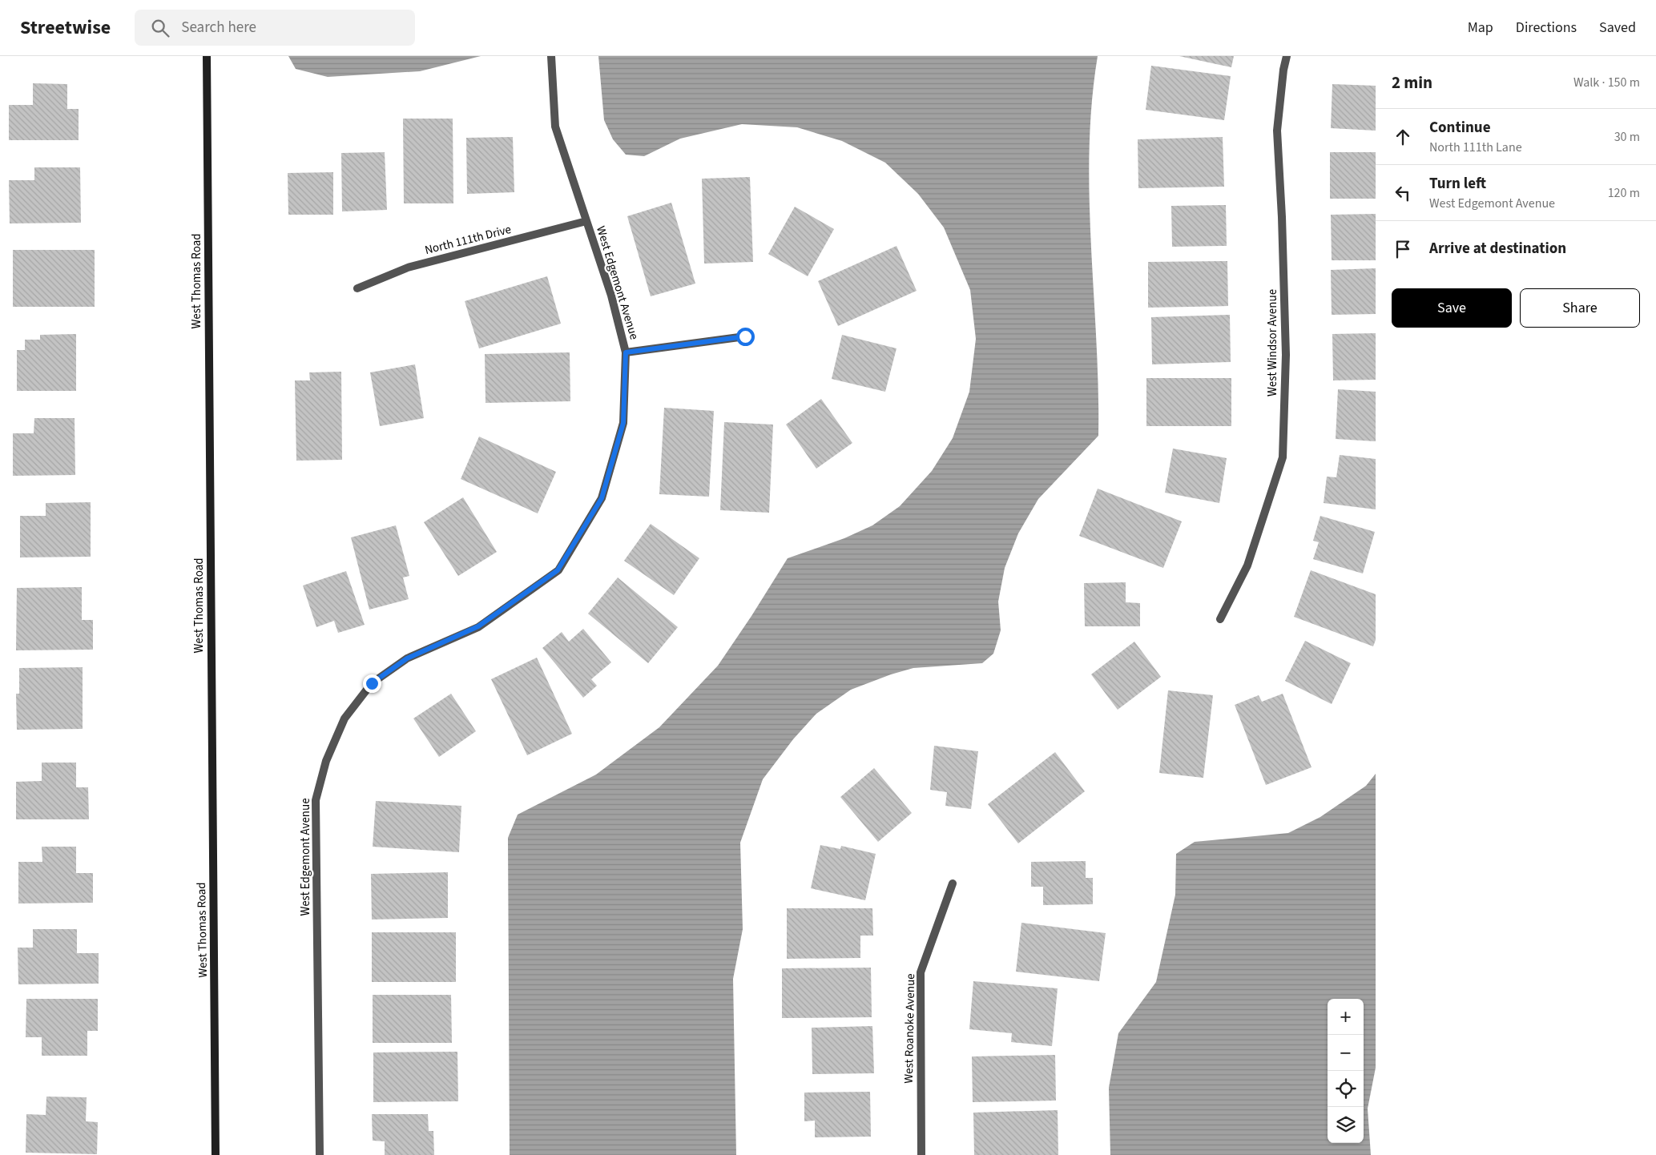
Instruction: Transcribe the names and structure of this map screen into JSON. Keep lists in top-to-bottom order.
{
  "streets": {
    "main road": ["West Thomas Road"],
    "street": [
      "North 111th Drive",
      "West Edgemont Avenue",
      "West Windsor Avenue",
      "West Roanoke Avenue"
    ]
  },
  "crossings": [
    ["North 111th Drive", "West Edgemont Avenue"]
  ],
  "page": {
    "header": "Streetwise",
    "search": "Search here",
    "nav": ["Map", "Directions", "Saved"],
    "heading": ["2 min", "Walk · 150 m"],
    "list": [
      ["Continue", "North 111th Lane", "30 m"],
      ["Turn left", "West Edgemont Avenue", "120 m"],
      "Arrive at destination"
    ],
    "buttons": ["Save", "Share"],
    "map_buttons": ["+", "−"]
  }
}
